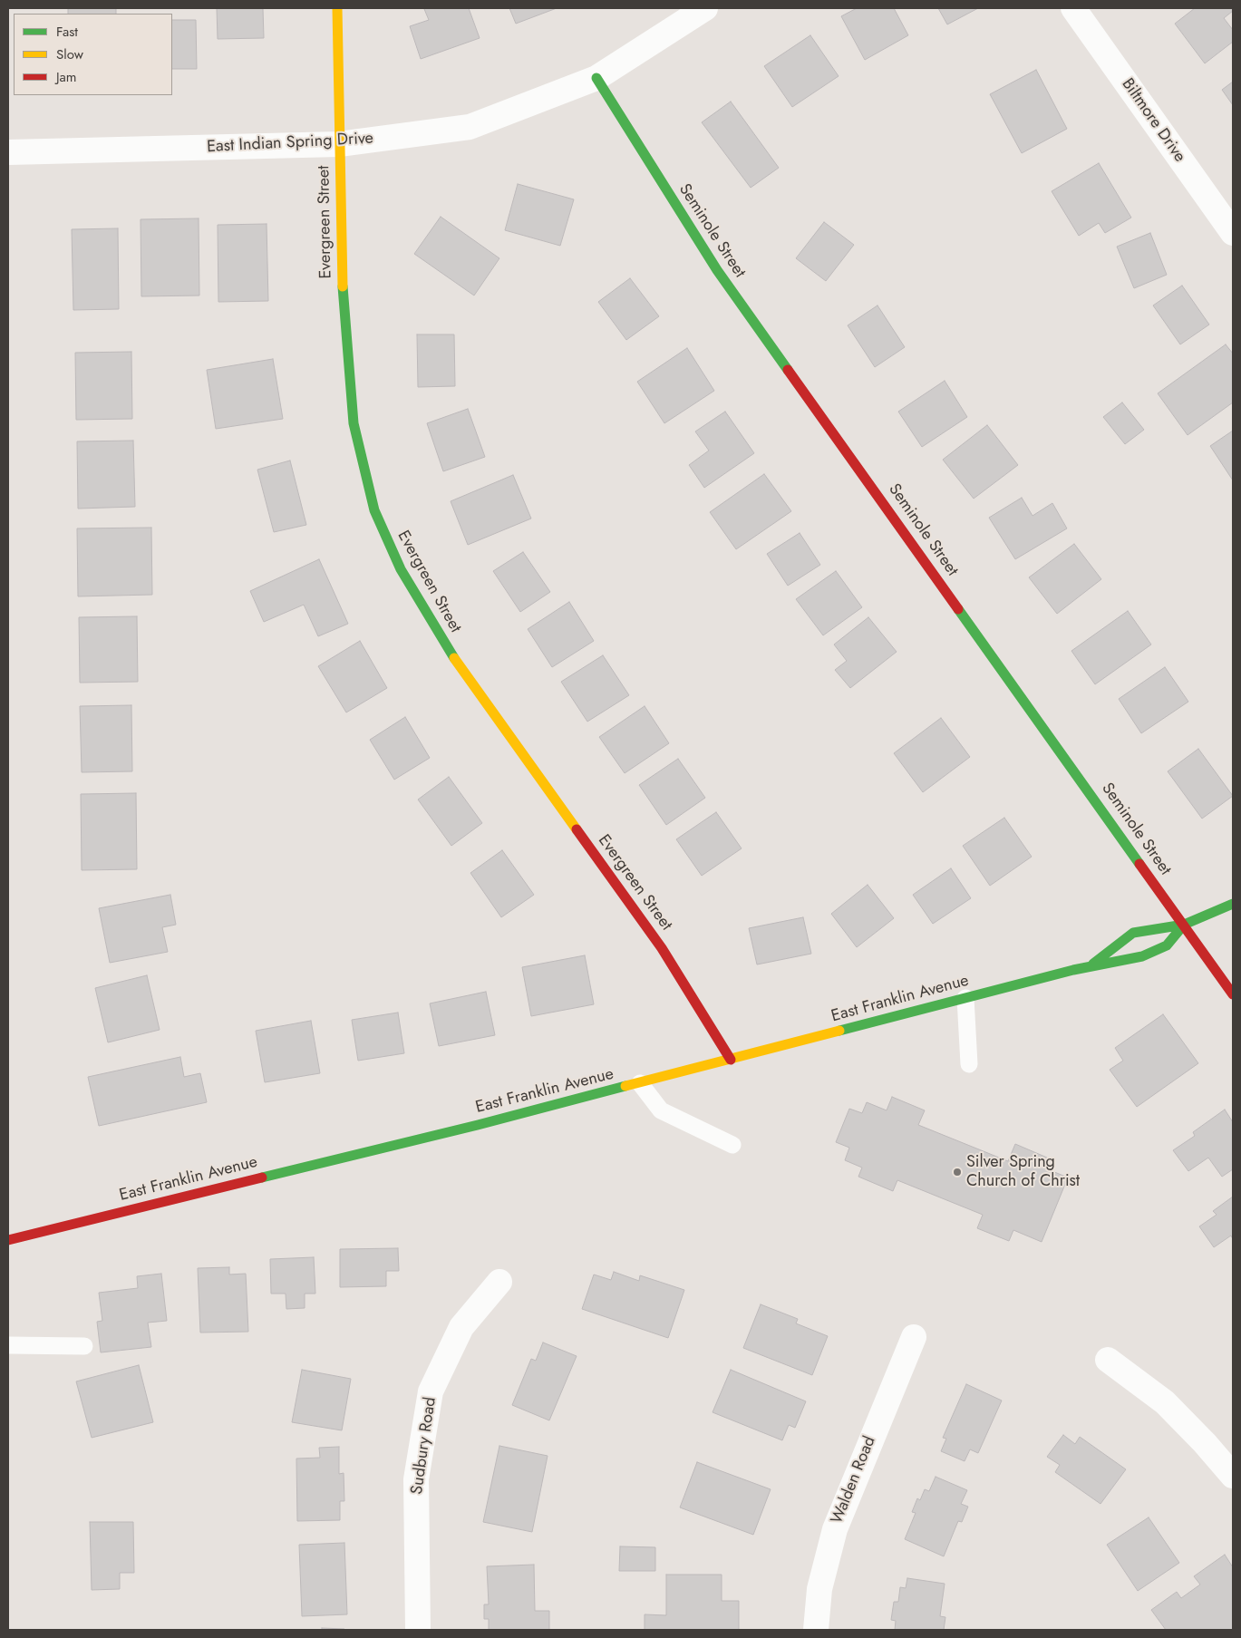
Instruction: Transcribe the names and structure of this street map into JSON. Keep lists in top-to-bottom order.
{
  "streets": {
    "street": [
      "Biltmore Drive",
      "East Indian Spring Drive",
      "Evergreen Street",
      "Seminole Street",
      "East Franklin Avenue",
      "Sudbury Road",
      "Walden Road"
    ]
  },
  "crossings": [
    ["East Indian Spring Drive", "Evergreen Street"],
    ["East Indian Spring Drive", "Seminole Street"],
    ["Evergreen Street", "East Franklin Avenue"],
    ["Seminole Street", "East Franklin Avenue"]
  ],
  "places": ["Silver Spring Church of Christ"],
  "legend": ["Fast", "Slow", "Jam"]
}
